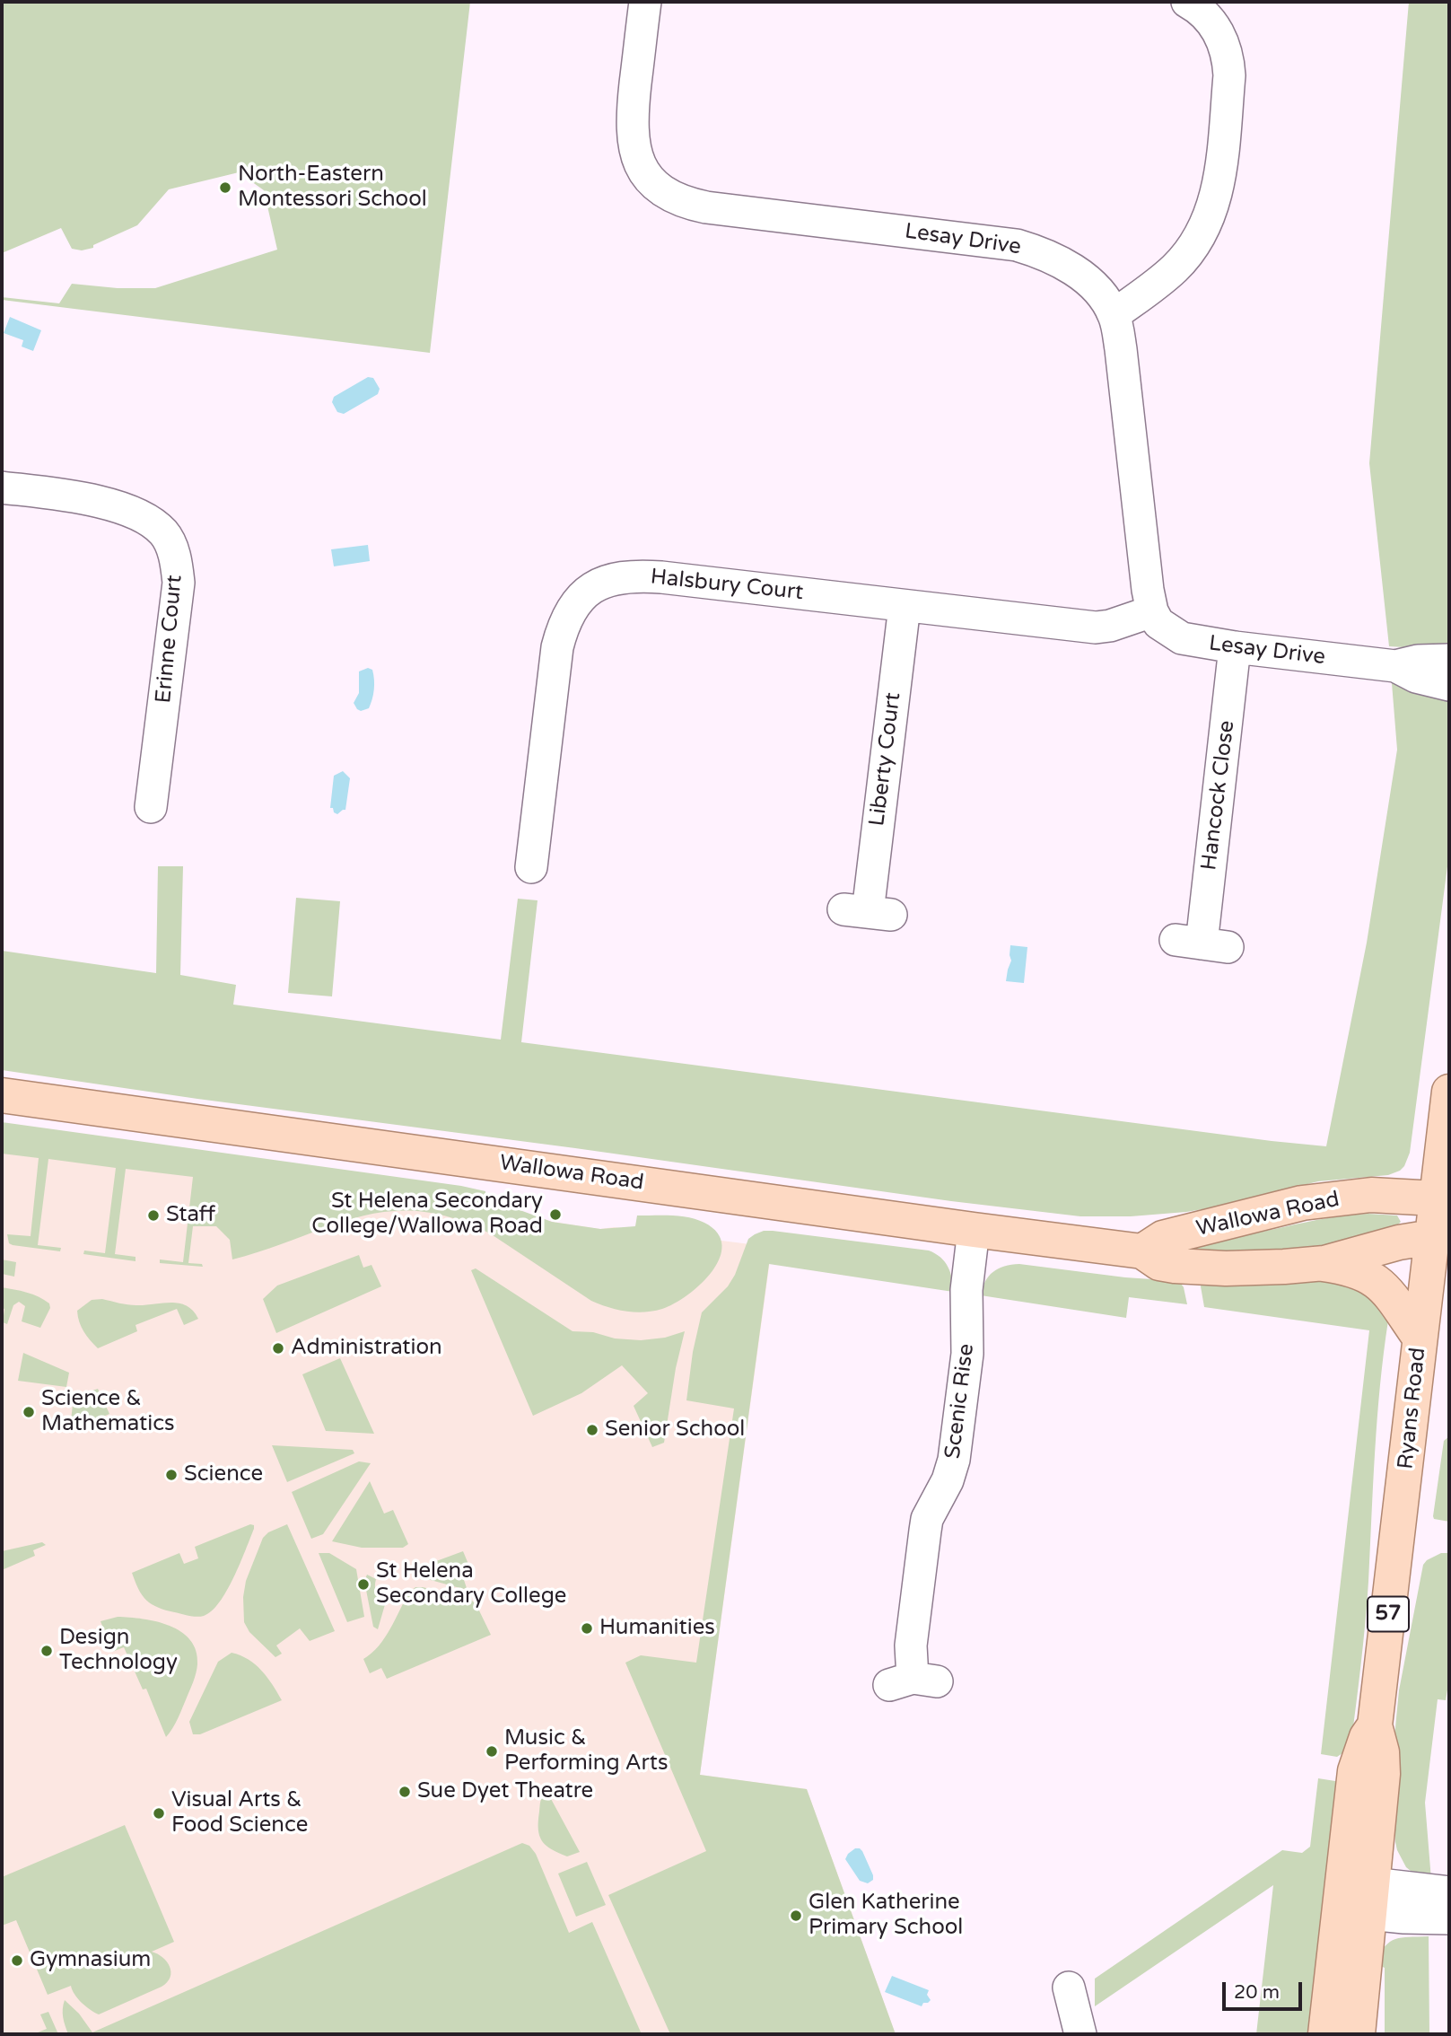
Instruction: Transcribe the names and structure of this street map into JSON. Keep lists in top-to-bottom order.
{
  "streets": {
    "main road": ["Wallowa Road", "Ryans Road", "57"],
    "street": [
      "Lesay Drive",
      "Halsbury Court",
      "Erinne Court",
      "Liberty Court",
      "Hancock Close",
      "Scenic Rise"
    ]
  },
  "crossings": [
    ["Lesay Drive", "Halsbury Court"],
    ["Lesay Drive", "Hancock Close"],
    ["Halsbury Court", "Liberty Court"],
    ["Wallowa Road", "Scenic Rise"],
    ["Wallowa Road", "Ryans Road"]
  ],
  "places": [
    "North-Eastern Montessori School",
    "St Helena Secondary College/Wallowa Road",
    "Staff",
    "Administration",
    "Science & Mathematics",
    "Senior School",
    "Science",
    "St Helena Secondary College",
    "Humanities",
    "Design Technology",
    "Music & Performing Arts",
    "Sue Dyet Theatre",
    "Visual Arts & Food Science",
    "Glen Katherine Primary School",
    "Gymnasium"
  ],
  "scale_bar": "20 m"
}
